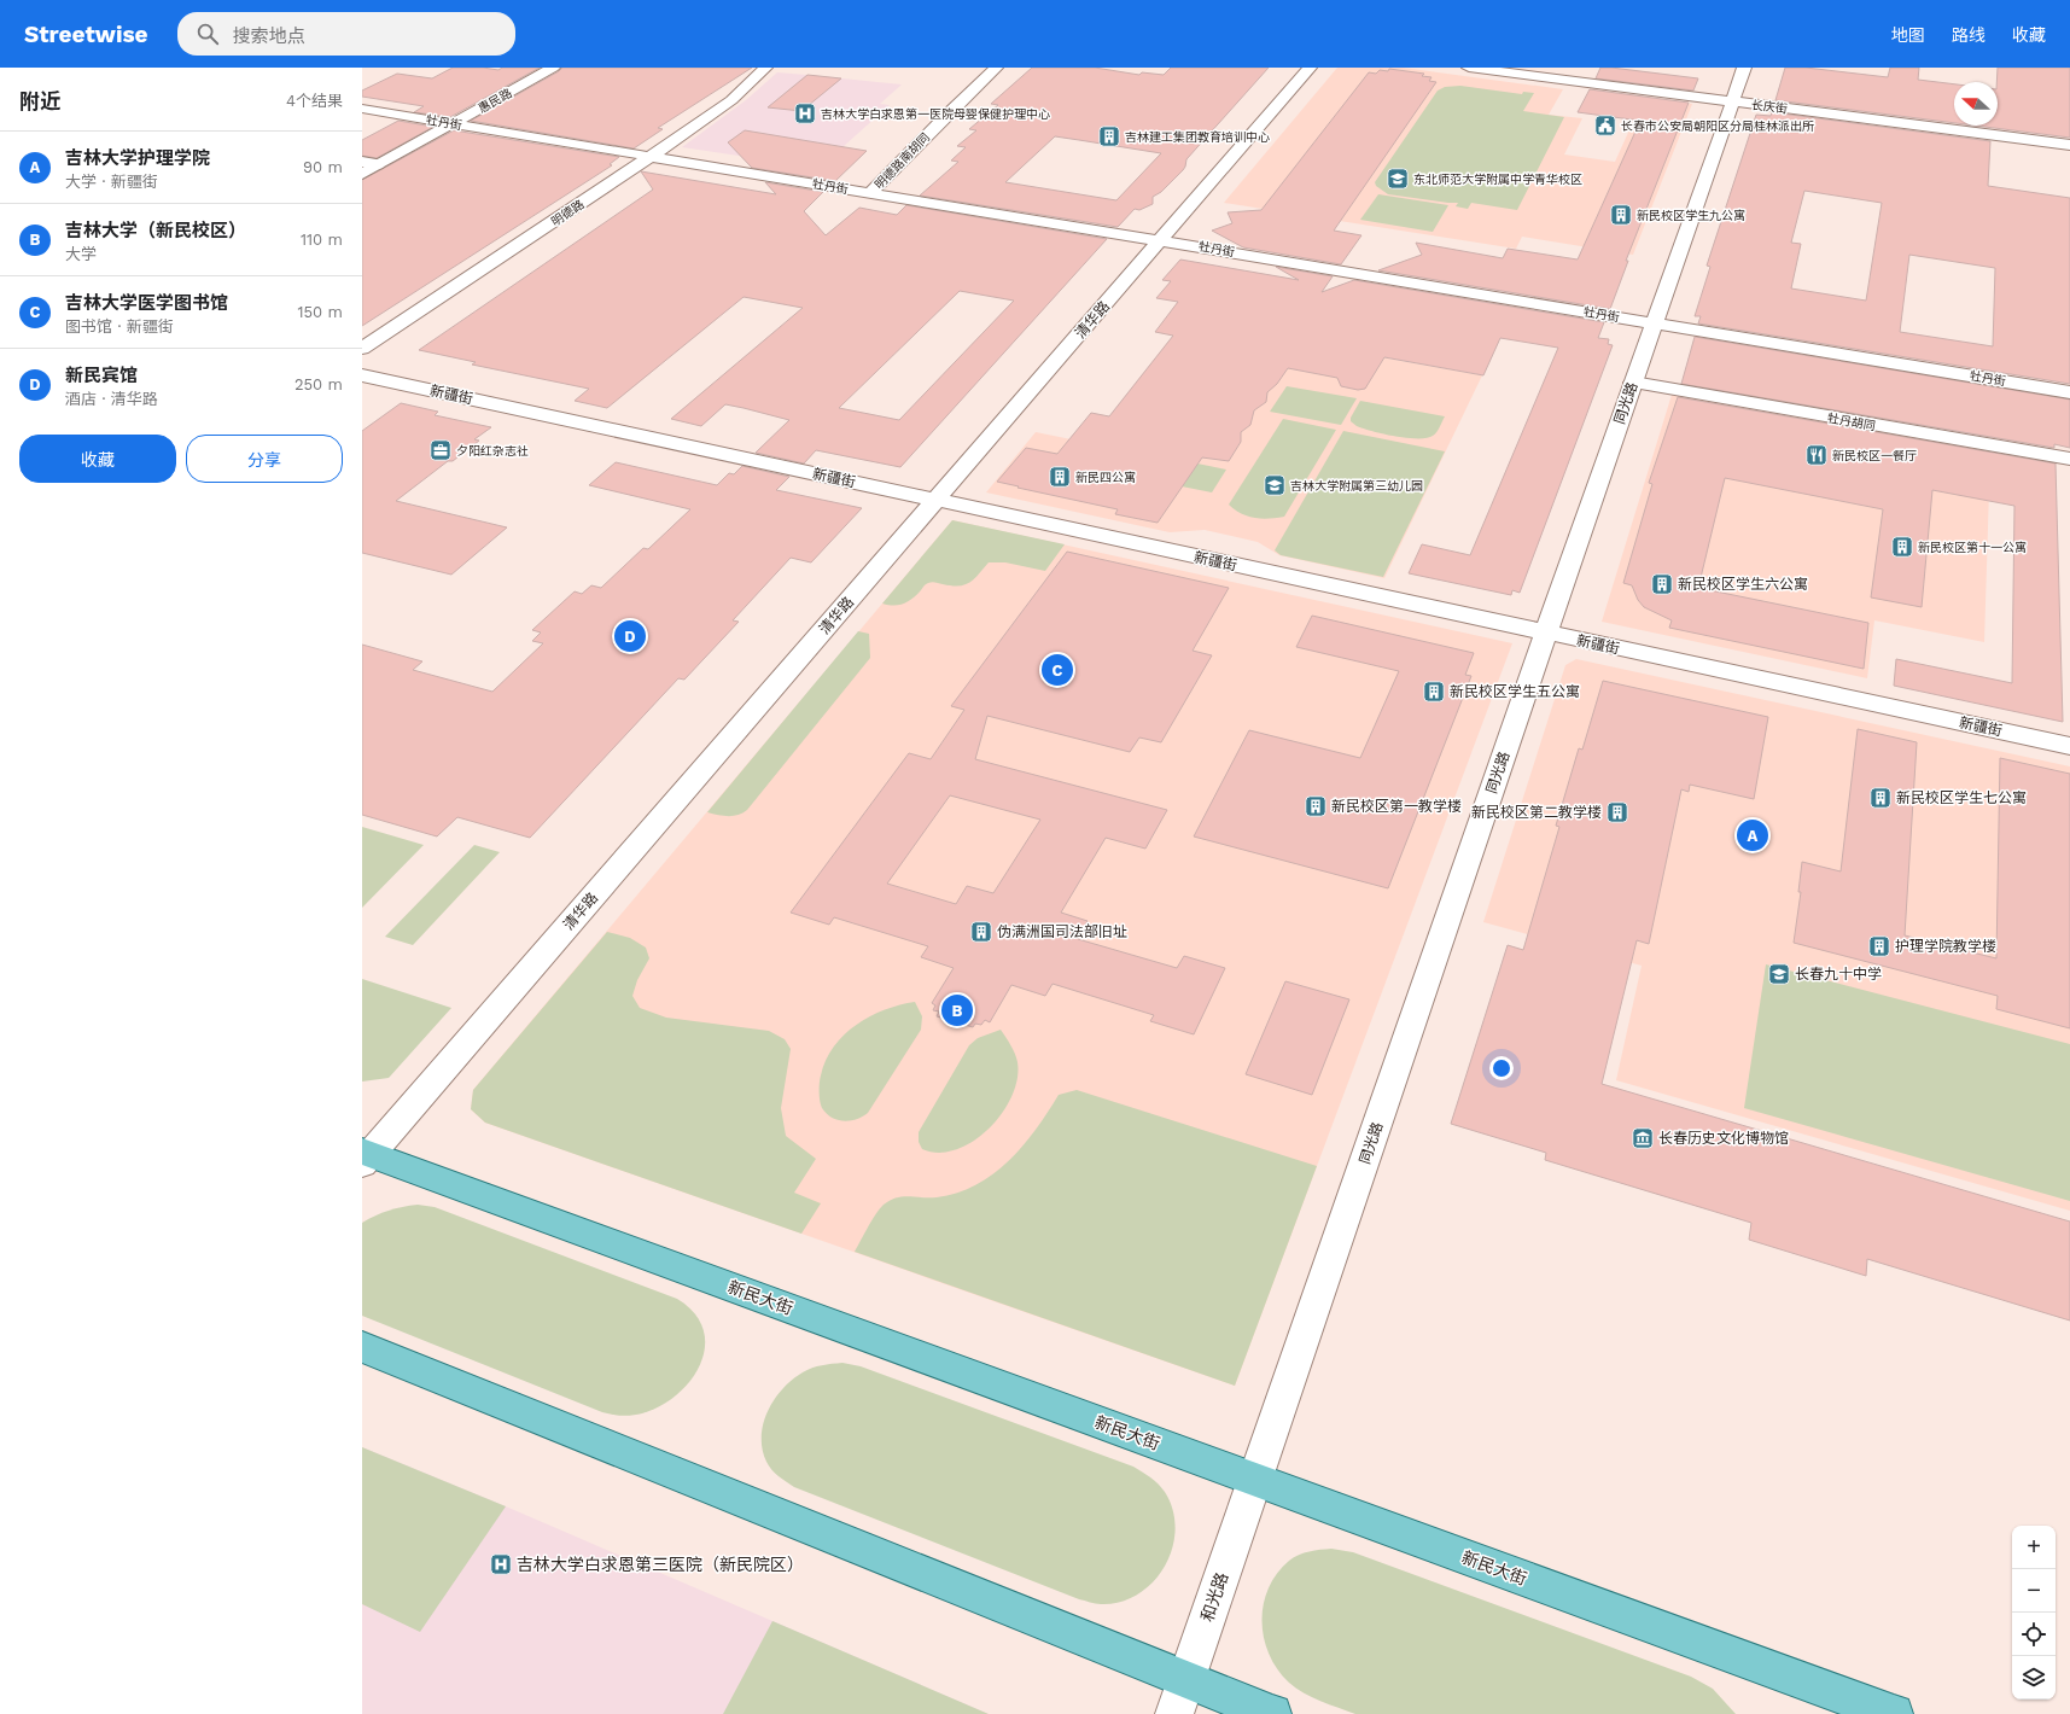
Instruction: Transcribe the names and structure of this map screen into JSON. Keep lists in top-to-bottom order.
{
  "streets": {
    "main road": ["新民大街"],
    "street": [
      "惠民路",
      "长庆街",
      "牡丹街",
      "明德路南胡同",
      "明德路",
      "清华路",
      "新疆街",
      "同光路",
      "牡丹胡同",
      "和光路"
    ]
  },
  "crossings": [
    ["惠民路", "牡丹街"],
    ["长庆街", "同光路"],
    ["牡丹街", "明德路南胡同"],
    ["牡丹街", "明德路"],
    ["牡丹街", "清华路"],
    ["牡丹街", "同光路"],
    ["清华路", "新疆街"],
    ["清华路", "新民大街"],
    ["新疆街", "同光路"],
    ["同光路", "牡丹胡同"],
    ["同光路", "新民大街"],
    ["同光路", "和光路"],
    ["新民大街", "和光路"]
  ],
  "places": {
    "hospital": ["吉林大学白求恩第一医院母婴保健护理中心", "吉林大学白求恩第三医院（新民院区）"],
    "public building": ["长春市公安局朝阳区分局桂林派出所"],
    "building": [
      "吉林建工集团教育培训中心",
      "新民校区学生九公寓",
      "新民四公寓",
      "新民校区第十一公寓",
      "新民校区学生六公寓",
      "新民校区学生五公寓",
      "新民校区学生七公寓",
      "新民校区第一教学楼",
      "新民校区第二教学楼",
      "伪满洲国司法部旧址",
      "护理学院教学楼"
    ],
    "school or university": ["东北师范大学附属中学青华校区", "吉林大学附属第三幼儿园", "长春九十中学"],
    "office": ["夕阳红杂志社"],
    "restaurant": ["新民校区一餐厅"],
    "museum": ["长春历史文化博物馆"]
  },
  "north": "left",
  "page": {
    "header": "Streetwise",
    "search": "搜索地点",
    "nav": ["地图", "路线", "收藏"],
    "heading": ["附近", "4个结果"],
    "list": [
      {
        "mark": "A",
        "name": "吉林大学护理学院",
        "note": "大学 · 新疆街",
        "value": "90 m"
      },
      {
        "mark": "B",
        "name": "吉林大学（新民校区）",
        "note": "大学",
        "value": "110 m"
      },
      {
        "mark": "C",
        "name": "吉林大学医学图书馆",
        "note": "图书馆 · 新疆街",
        "value": "150 m"
      },
      {
        "mark": "D",
        "name": "新民宾馆",
        "note": "酒店 · 清华路",
        "value": "250 m"
      }
    ],
    "buttons": ["收藏", "分享"],
    "pins": [
      "D",
      "C",
      "A",
      "B"
    ],
    "map_buttons": ["+", "−"]
  }
}
